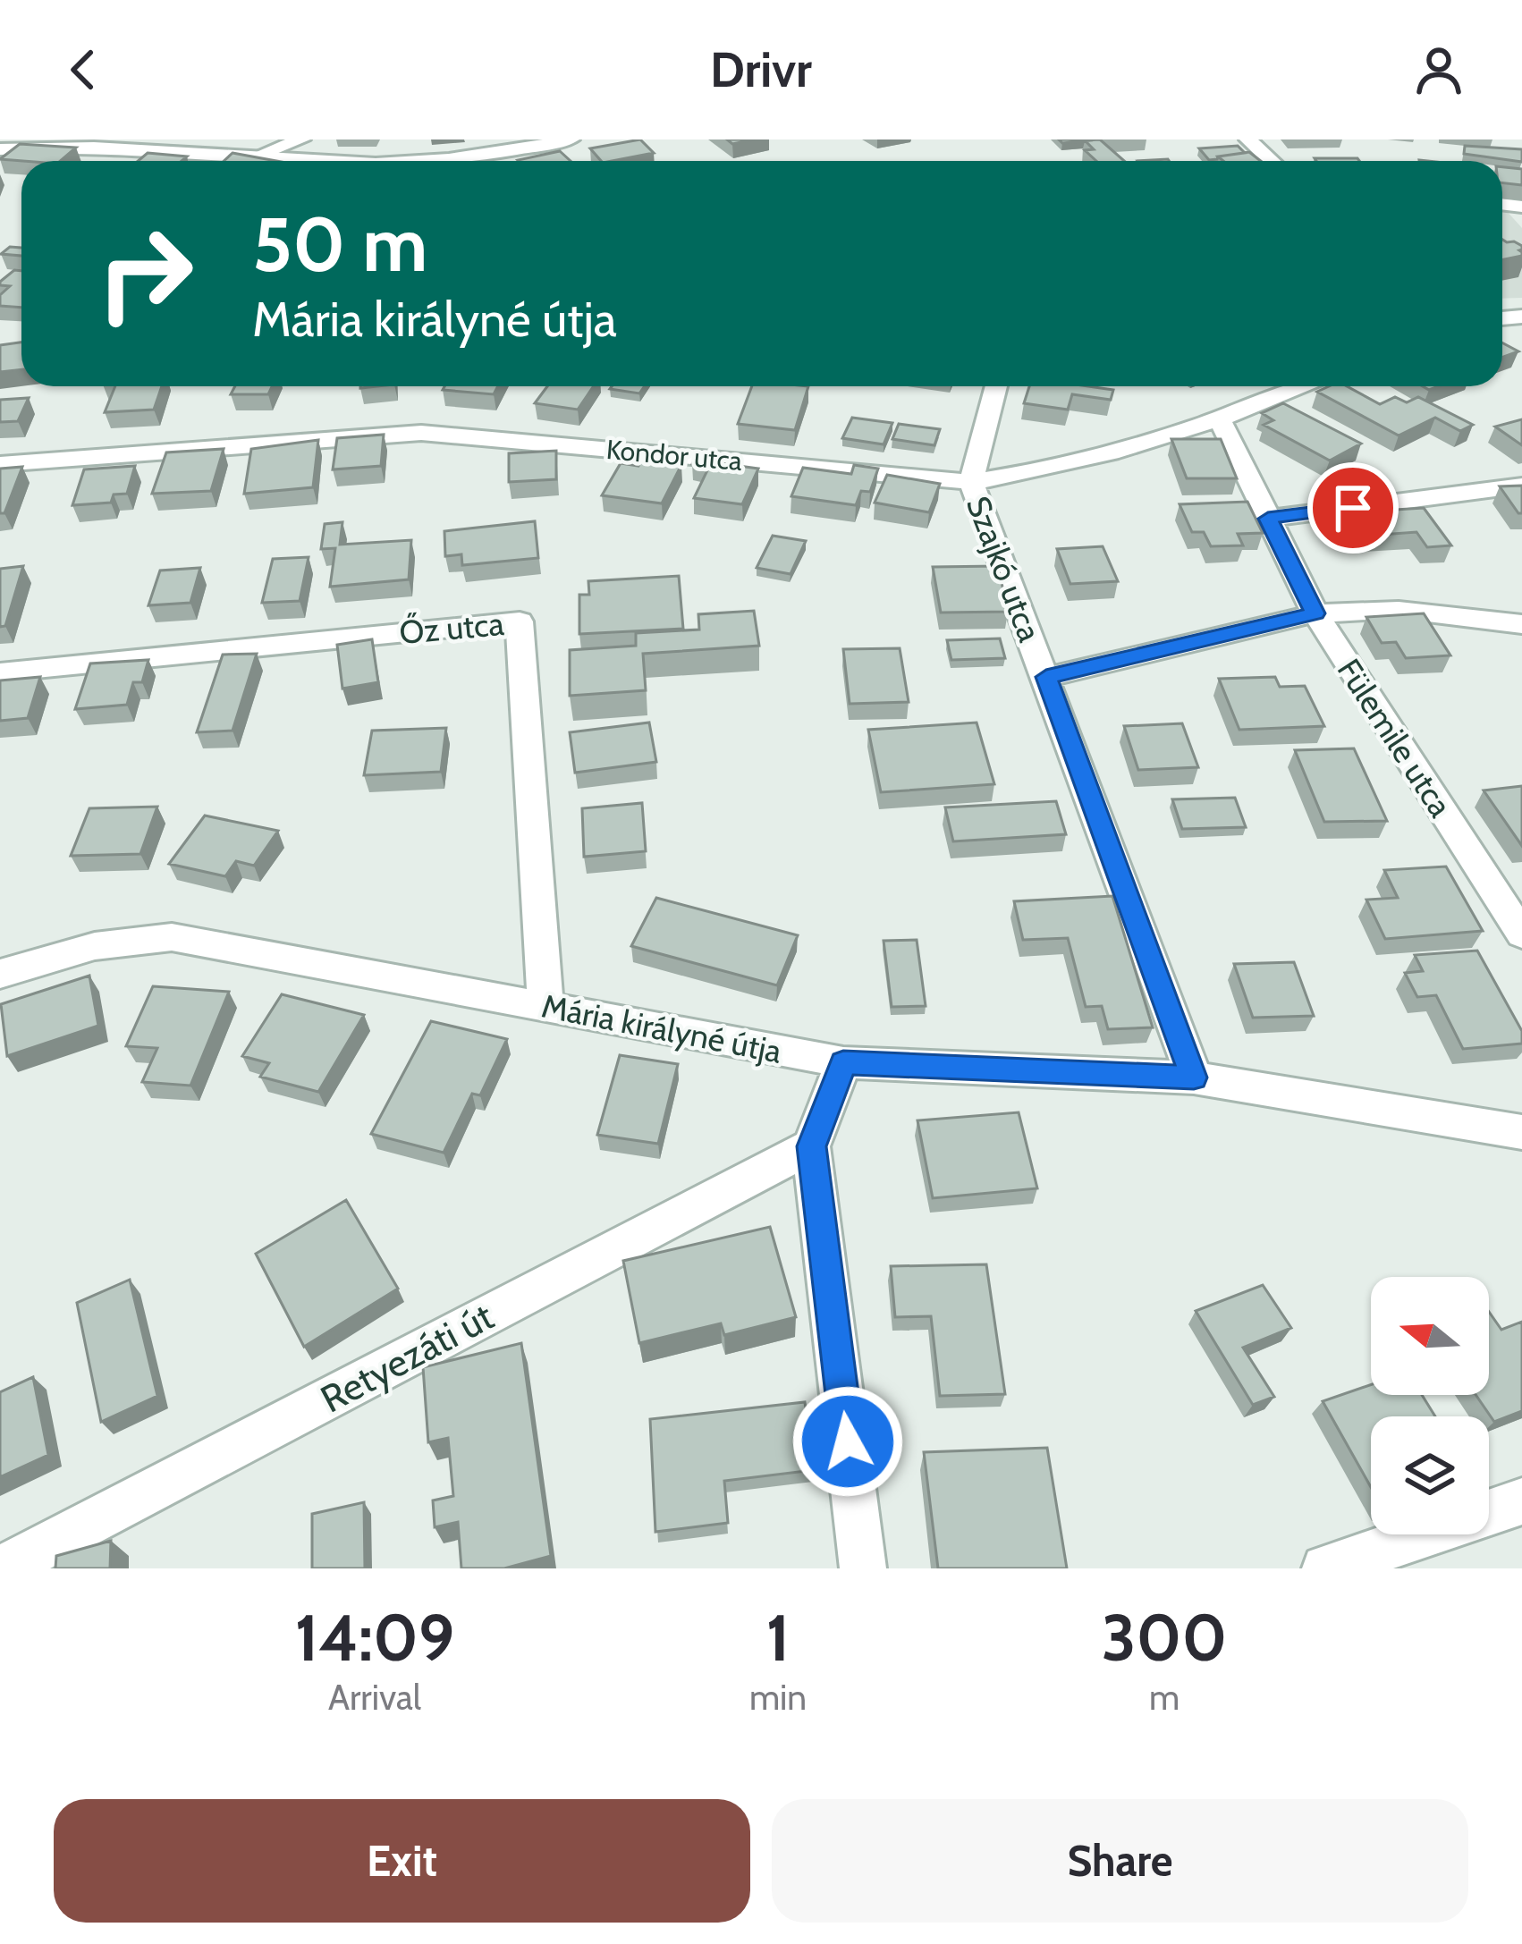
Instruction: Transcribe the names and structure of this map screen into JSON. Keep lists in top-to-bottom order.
{
  "streets": {
    "street": [
      "Kondor utca",
      "Szajkó utca",
      "Őz utca",
      "Fülemile utca",
      "Mária királyné útja",
      "Retyezáti út"
    ]
  },
  "crossings": [
    ["Kondor utca", "Szajkó utca"],
    ["Kondor utca", "Fülemile utca"],
    ["Szajkó utca", "Mária királyné útja"],
    ["Őz utca", "Mária királyné útja"]
  ],
  "north": "left",
  "page": {
    "header": "Drivr",
    "turn": ["50 m", "Mária királyné útja"],
    "eta": [
      "14:09",
      "Arrival",
      "1",
      "min",
      "300",
      "m"
    ],
    "buttons": ["Exit", "Share"]
  }
}
